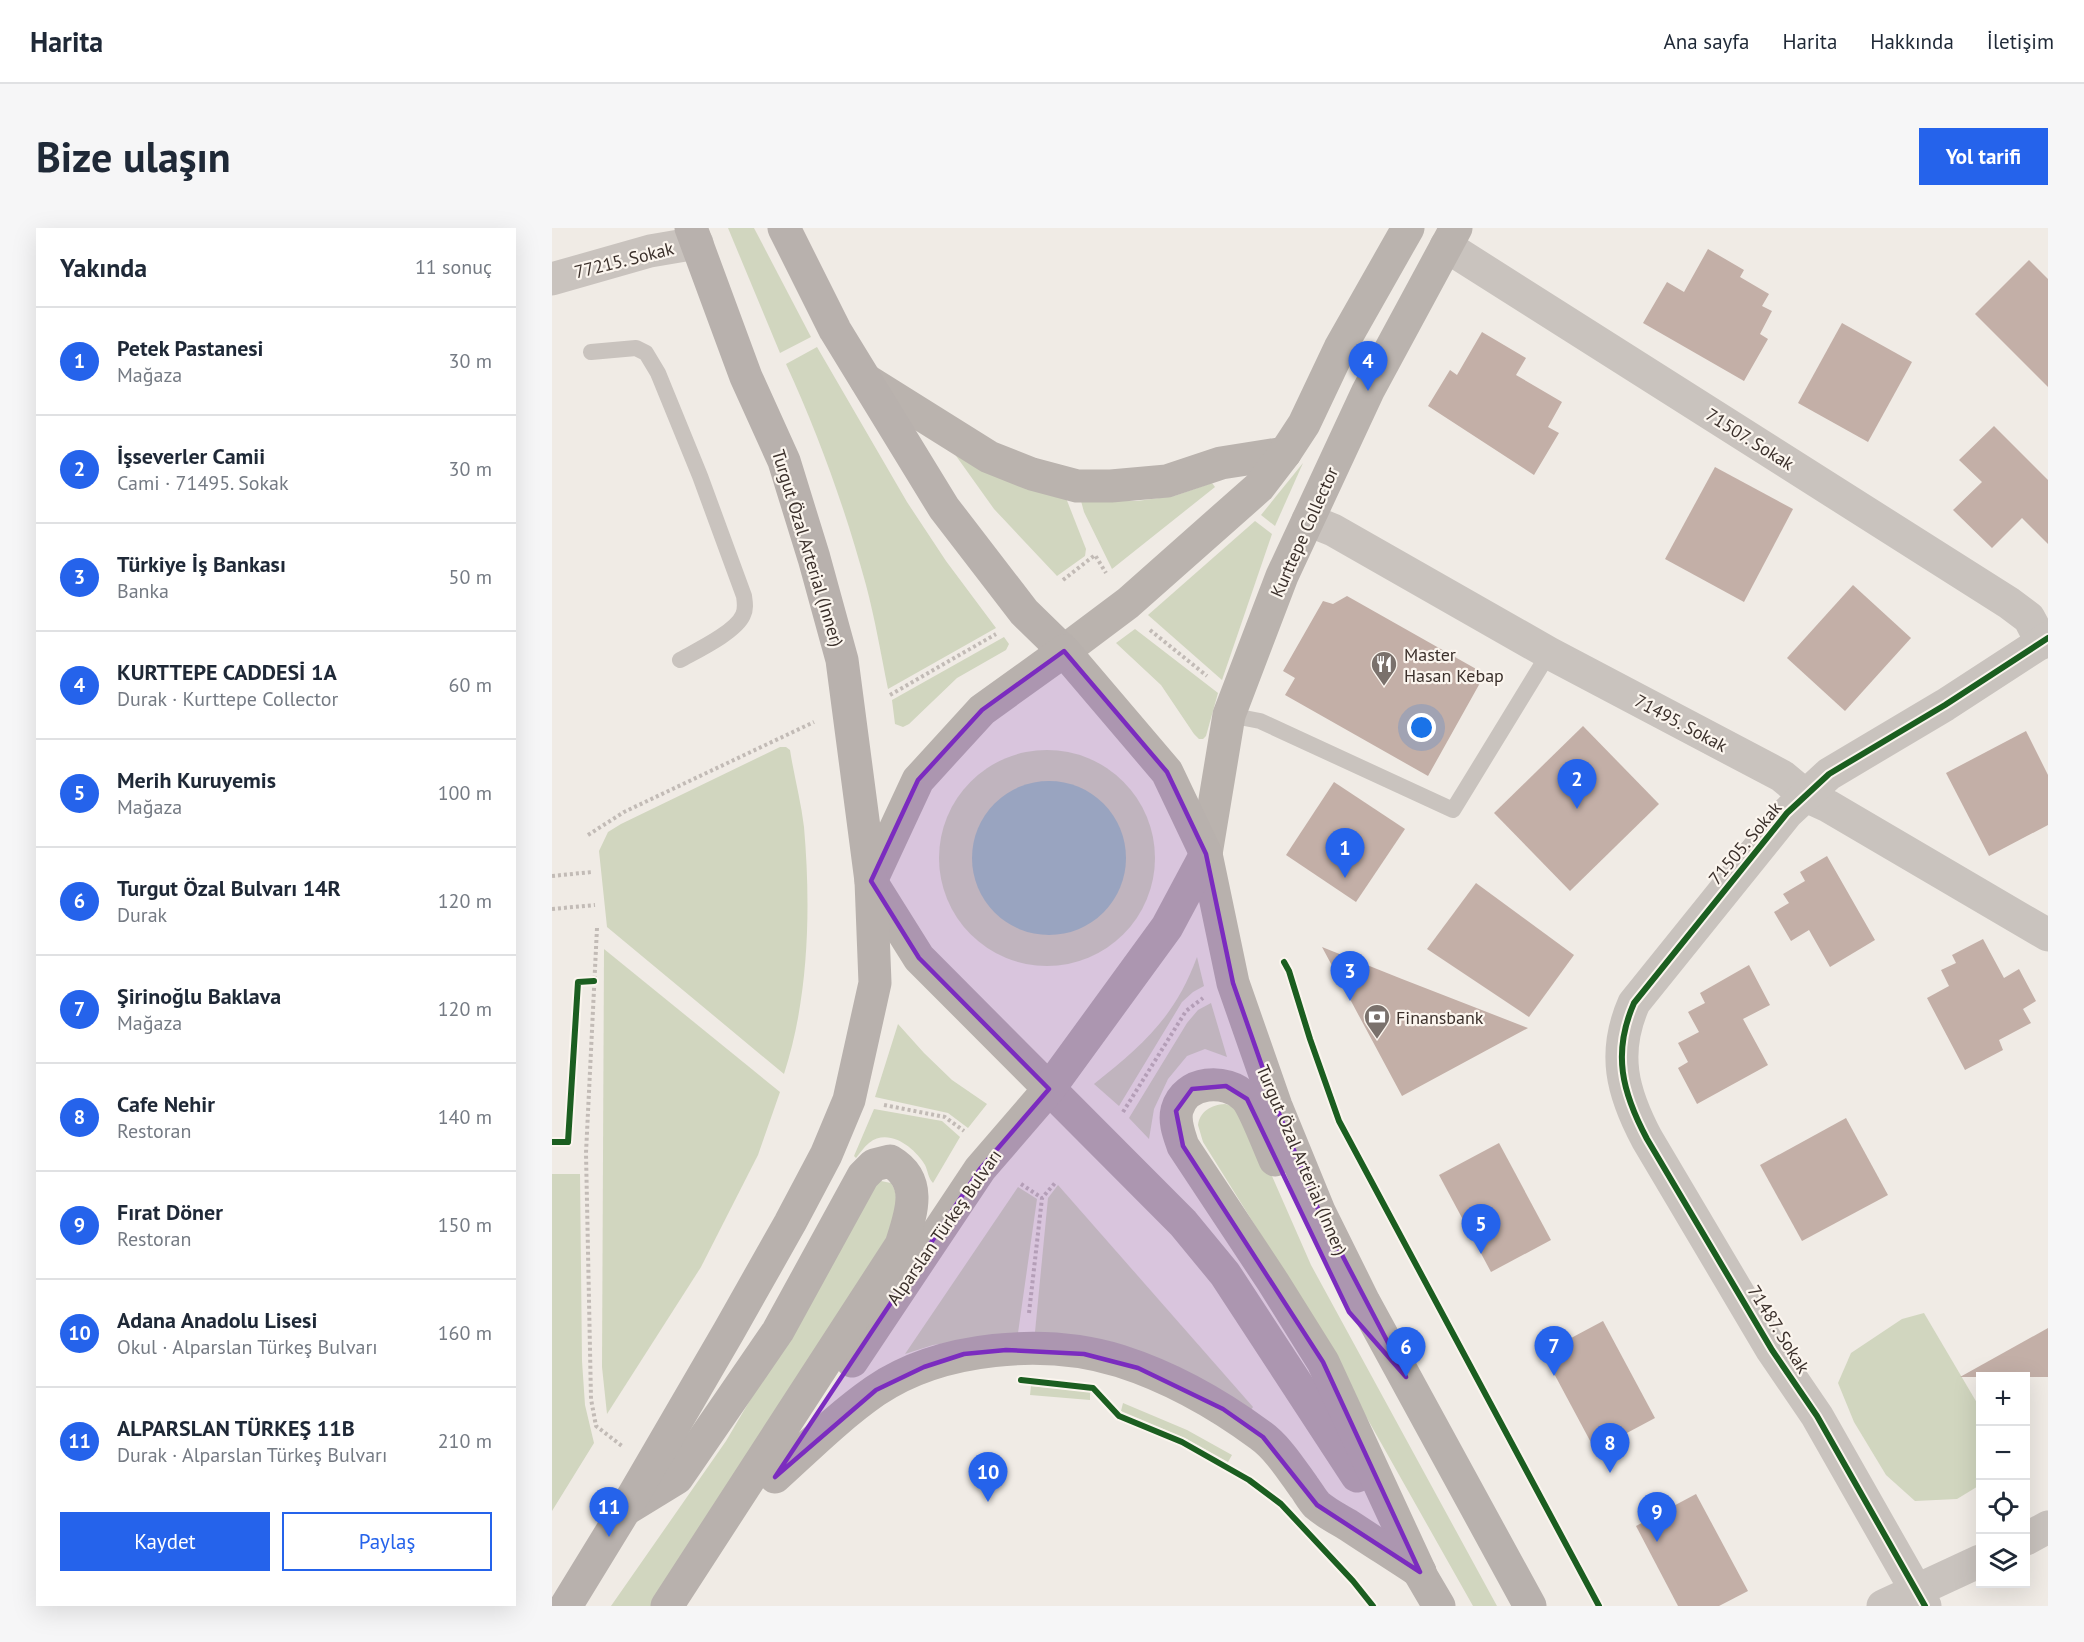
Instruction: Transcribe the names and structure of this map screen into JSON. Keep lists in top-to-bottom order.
{
  "streets": {
    "main road": ["Kurttepe Collector", "Turgut Özal Arterial (Inner)", "Alparslan Türkeş Bulvarı"],
    "street": [
      "77215. Sokak",
      "71507. Sokak",
      "71495. Sokak",
      "71505. Sokak",
      "71487. Sokak"
    ]
  },
  "crossings": [
    ["77215. Sokak", "Turgut Özal Arterial (Inner)"],
    ["71507. Sokak", "Kurttepe Collector"],
    ["71507. Sokak", "71505. Sokak"],
    ["Kurttepe Collector", "Turgut Özal Arterial (Inner)"],
    ["Kurttepe Collector", "71495. Sokak"],
    ["Kurttepe Collector", "Alparslan Türkeş Bulvarı"],
    ["Turgut Özal Arterial (Inner)", "Alparslan Türkeş Bulvarı"],
    ["71495. Sokak", "71505. Sokak"],
    ["71505. Sokak", "71487. Sokak"]
  ],
  "places": {
    "restaurant": ["Master Hasan Kebap"],
    "bank": ["Finansbank"]
  },
  "page": {
    "header": "Harita",
    "nav": [
      "Ana sayfa",
      "Harita",
      "Hakkında",
      "İletişim"
    ],
    "buttons": [
      "Yol tarifi",
      ["Kaydet", "Paylaş"]
    ],
    "title": "Bize ulaşın",
    "heading": ["Yakında", "11 sonuç"],
    "list": [
      {
        "mark": "1",
        "name": "Petek Pastanesi",
        "note": "Mağaza",
        "value": "30 m"
      },
      {
        "mark": "2",
        "name": "İşseverler Camii",
        "note": "Cami · 71495. Sokak",
        "value": "30 m"
      },
      {
        "mark": "3",
        "name": "Türkiye İş Bankası",
        "note": "Banka",
        "value": "50 m"
      },
      {
        "mark": "4",
        "name": "KURTTEPE CADDESİ 1A",
        "note": "Durak · Kurttepe Collector",
        "value": "60 m"
      },
      {
        "mark": "5",
        "name": "Merih Kuruyemis",
        "note": "Mağaza",
        "value": "100 m"
      },
      {
        "mark": "6",
        "name": "Turgut Özal Bulvarı 14R",
        "note": "Durak",
        "value": "120 m"
      },
      {
        "mark": "7",
        "name": "Şirinoğlu Baklava",
        "note": "Mağaza",
        "value": "120 m"
      },
      {
        "mark": "8",
        "name": "Cafe Nehir",
        "note": "Restoran",
        "value": "140 m"
      },
      {
        "mark": "9",
        "name": "Fırat Döner",
        "note": "Restoran",
        "value": "150 m"
      },
      {
        "mark": "10",
        "name": "Adana Anadolu Lisesi",
        "note": "Okul · Alparslan Türkeş Bulvarı",
        "value": "160 m"
      },
      {
        "mark": "11",
        "name": "ALPARSLAN TÜRKEŞ 11B",
        "note": "Durak · Alparslan Türkeş Bulvarı",
        "value": "210 m"
      }
    ],
    "pins": [
      "4",
      "2",
      "1",
      "3",
      "5",
      "7",
      "6",
      "8",
      "10",
      "11",
      "9"
    ],
    "map_buttons": ["+", "−"]
  }
}
